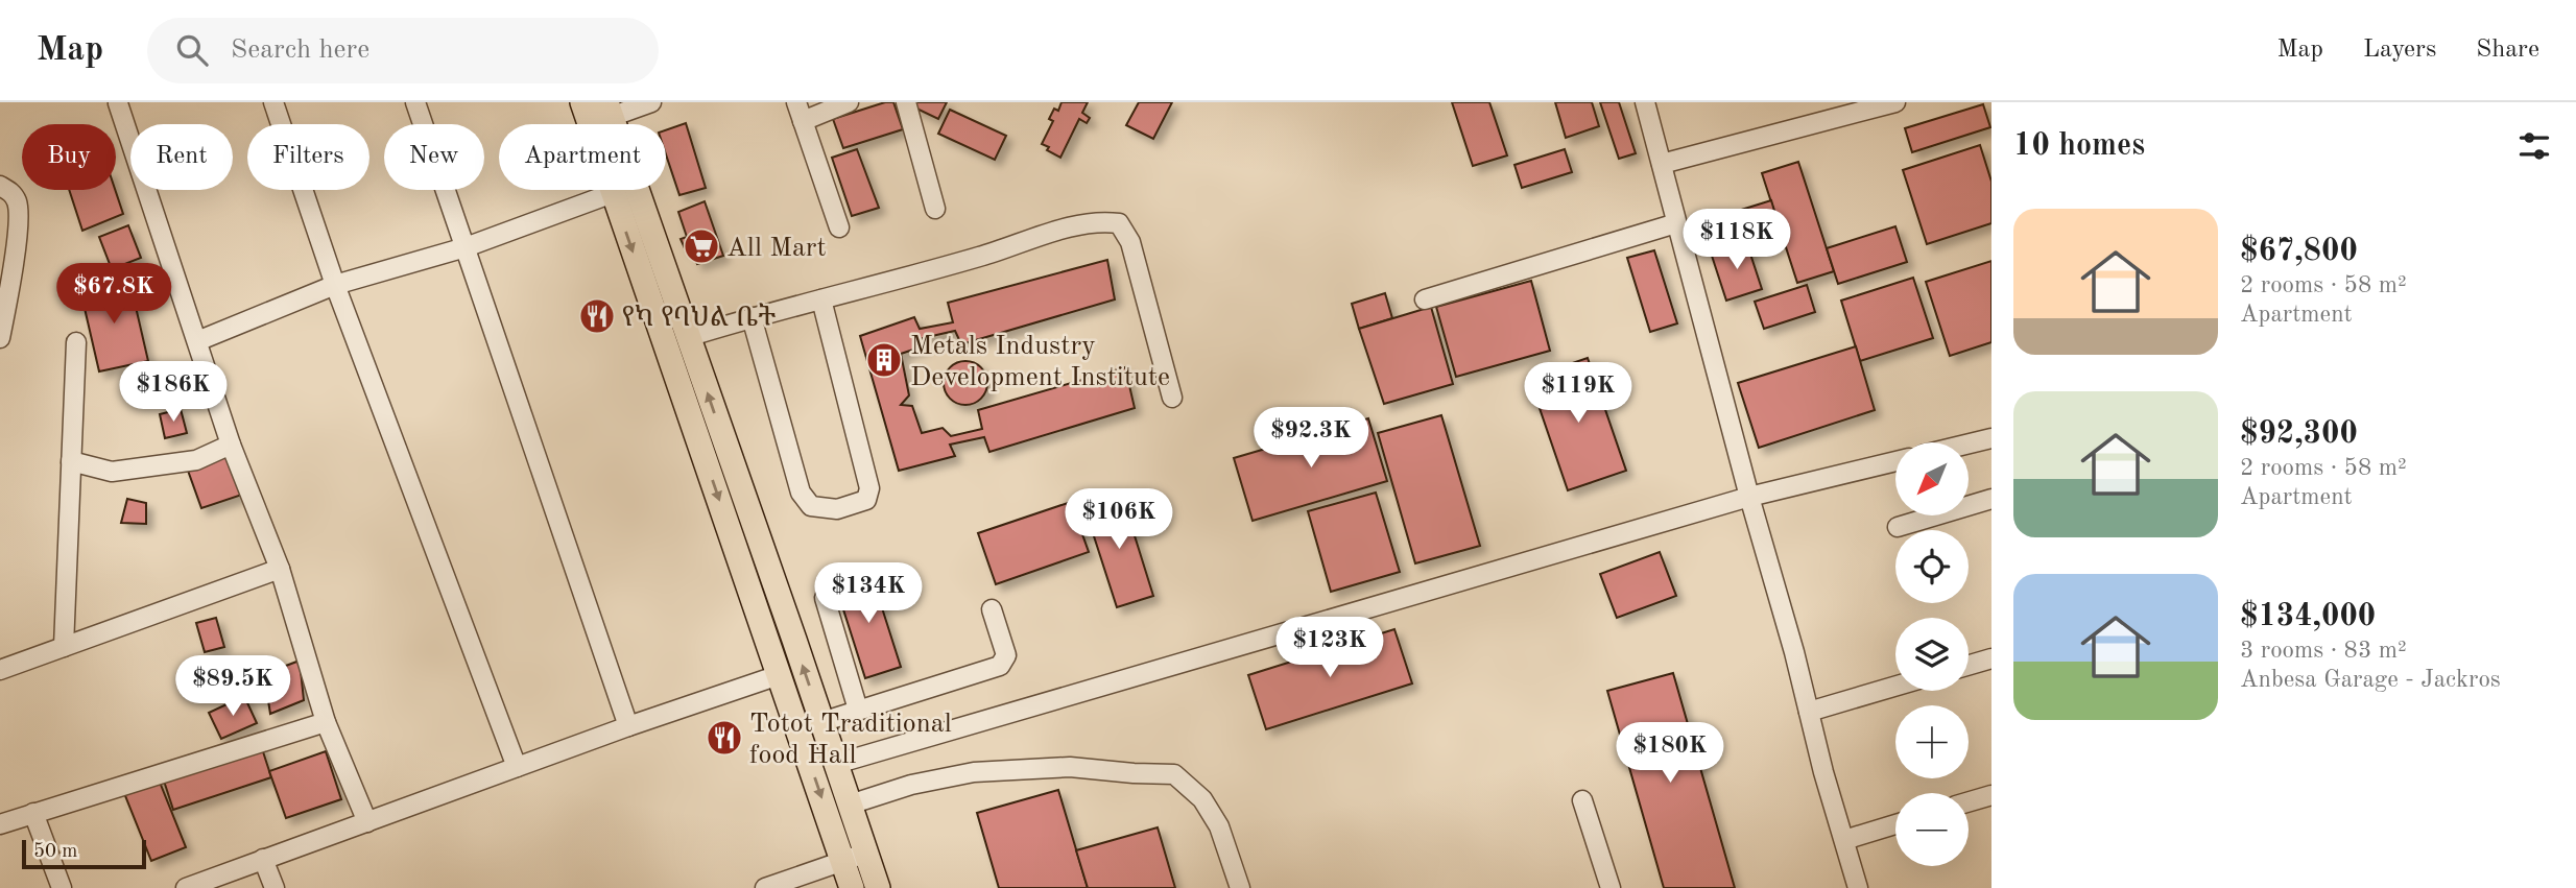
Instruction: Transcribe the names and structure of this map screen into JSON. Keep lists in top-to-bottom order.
{
  "places": {
    "supermarket": ["All Mart"],
    "restaurant": ["የካ የባህል ቤት", "Totot Traditional food Hall"],
    "building": ["Metals Industry Development Institute"]
  },
  "scale_bar": "50 m",
  "north": "bottom left",
  "page": {
    "header": "Map",
    "search": "Search here",
    "nav": ["Map", "Layers", "Share"],
    "heading": "10 homes",
    "chip": [
      "Buy",
      "Rent",
      "Filters",
      "New",
      "Apartment"
    ],
    "list": [
      {
        "name": "$67,800",
        "note": "2 rooms · 58 m² · Apartment"
      },
      {
        "name": "$92,300",
        "note": "2 rooms · 58 m² · Apartment"
      },
      {
        "name": "$134,000",
        "note": "3 rooms · 83 m² · Anbesa Garage - Jackros"
      }
    ],
    "price": [
      "$118K",
      "$67.8K",
      "$186K",
      "$119K",
      "$92.3K",
      "$106K",
      "$134K",
      "$123K",
      "$89.5K",
      "$180K"
    ],
    "map_buttons": ["+", "−"],
    "scale": "50 m"
  }
}
